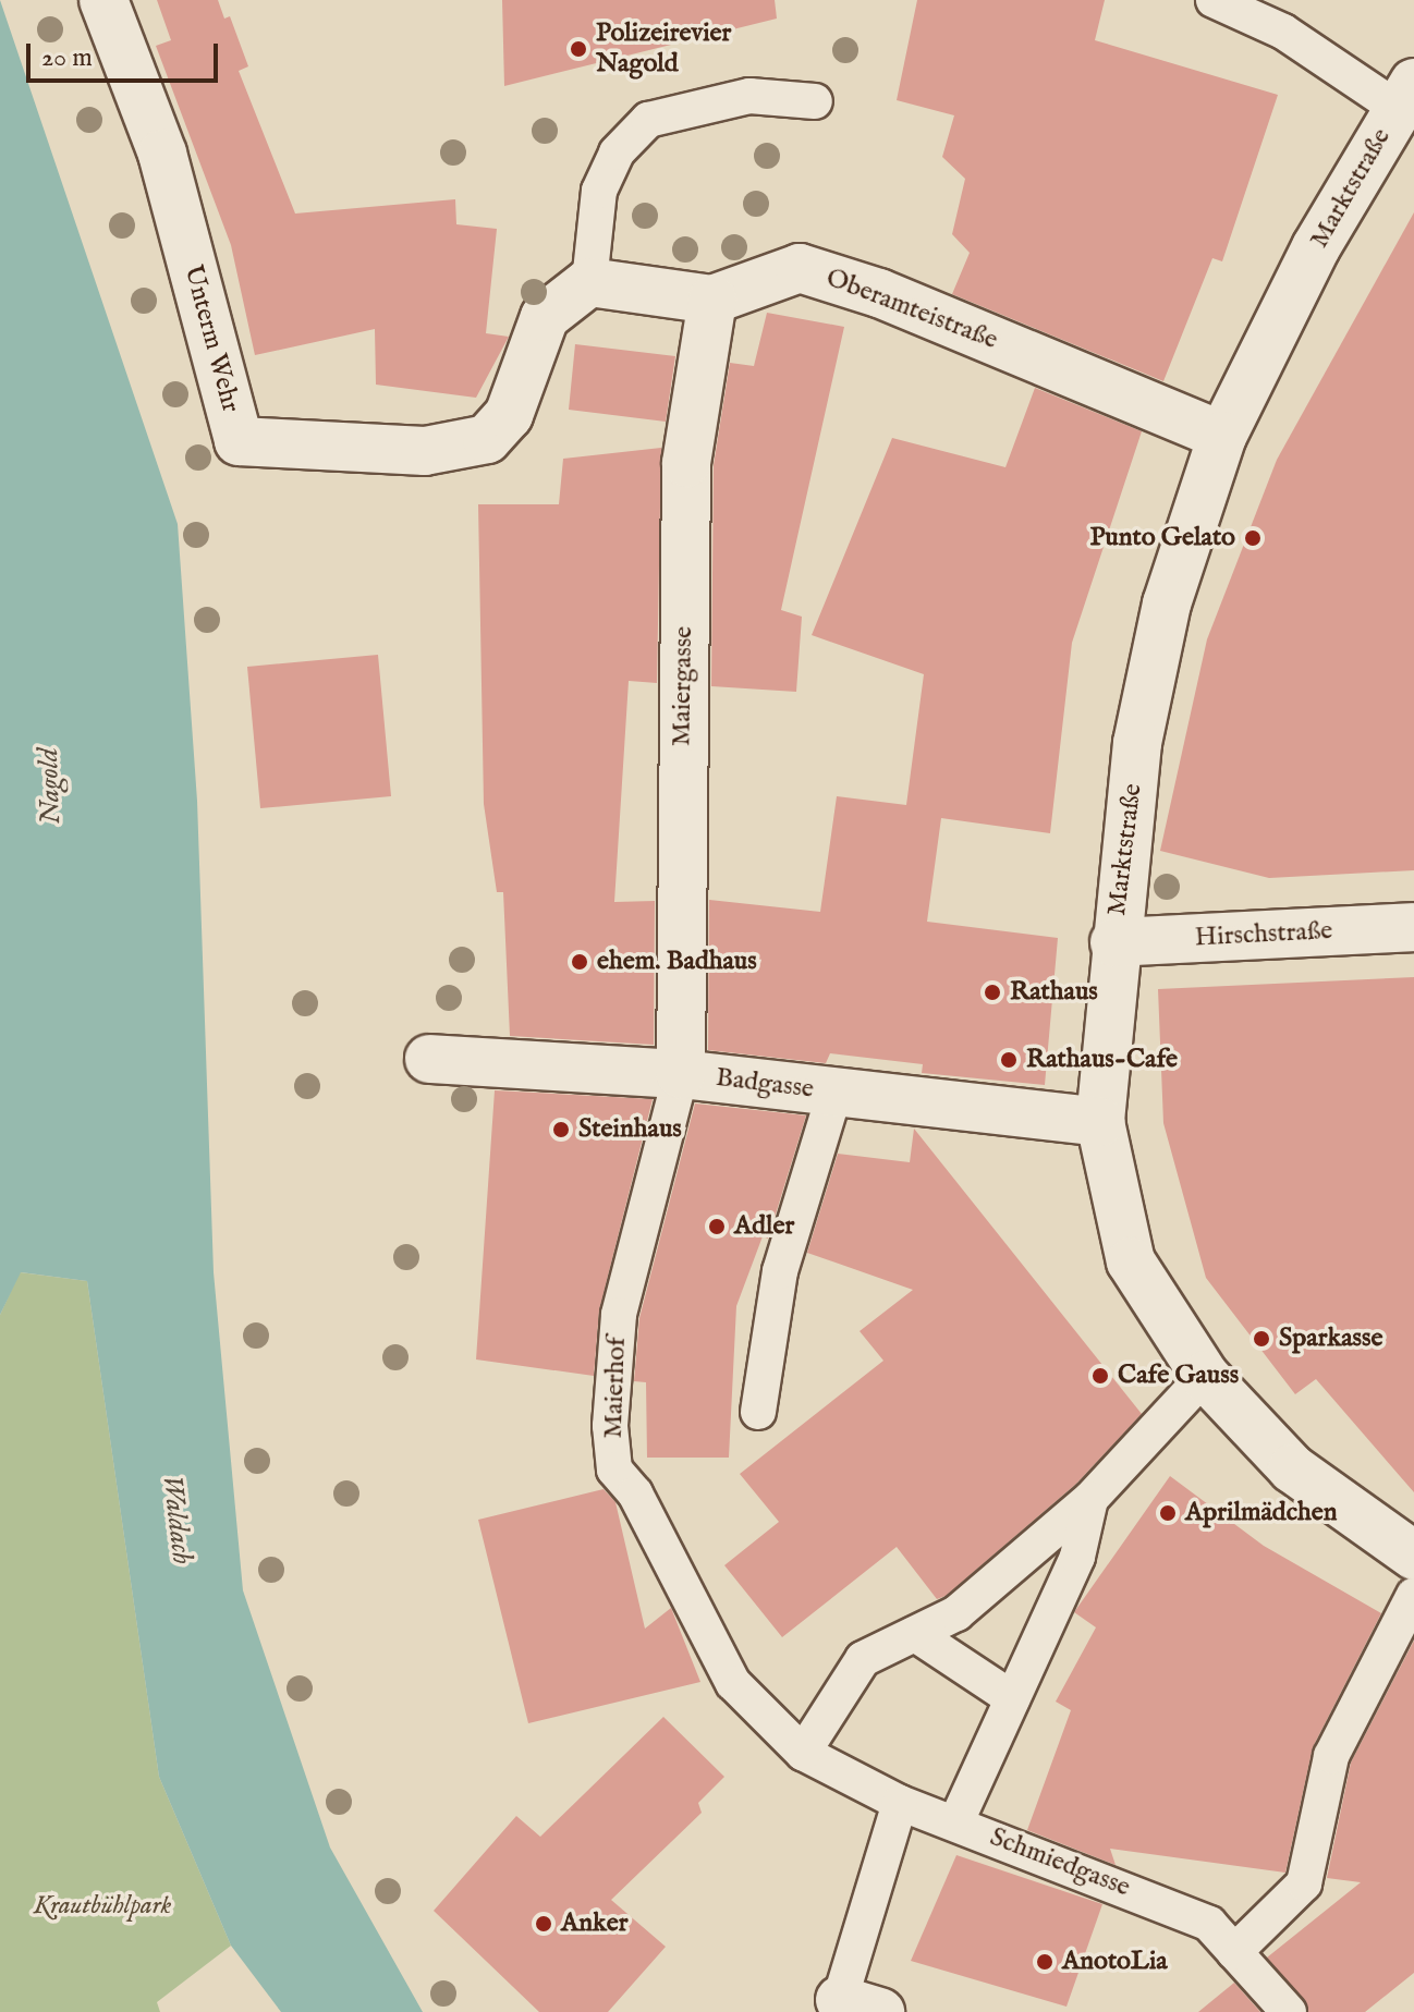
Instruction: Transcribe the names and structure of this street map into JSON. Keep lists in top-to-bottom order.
{
  "streets": {
    "street": [
      "Marktstraße",
      "Oberamteistraße",
      "Unterm Wehr",
      "Maiergasse",
      "Hirschstraße",
      "Badgasse"
    ],
    "lane": ["Maierhof", "Schmiedgasse"]
  },
  "crossings": [
    ["Marktstraße", "Oberamteistraße"],
    ["Marktstraße", "Hirschstraße"],
    ["Marktstraße", "Badgasse"],
    ["Oberamteistraße", "Unterm Wehr"],
    ["Oberamteistraße", "Maiergasse"],
    ["Maiergasse", "Badgasse"],
    ["Maiergasse", "Maierhof"],
    ["Badgasse", "Maierhof"],
    ["Maierhof", "Schmiedgasse"]
  ],
  "water": ["Nagold", "Waldach"],
  "parks": ["Krautbühlpark"],
  "places": [
    "Polizeirevier Nagold",
    "Punto Gelato",
    "ehem. Badhaus",
    "Rathaus",
    "Rathaus-Cafe",
    "Steinhaus",
    "Adler",
    "Sparkasse",
    "Cafe Gauss",
    "Aprilmädchen",
    "Anker",
    "AnotoLia"
  ],
  "scale_bar": "20 m"
}
